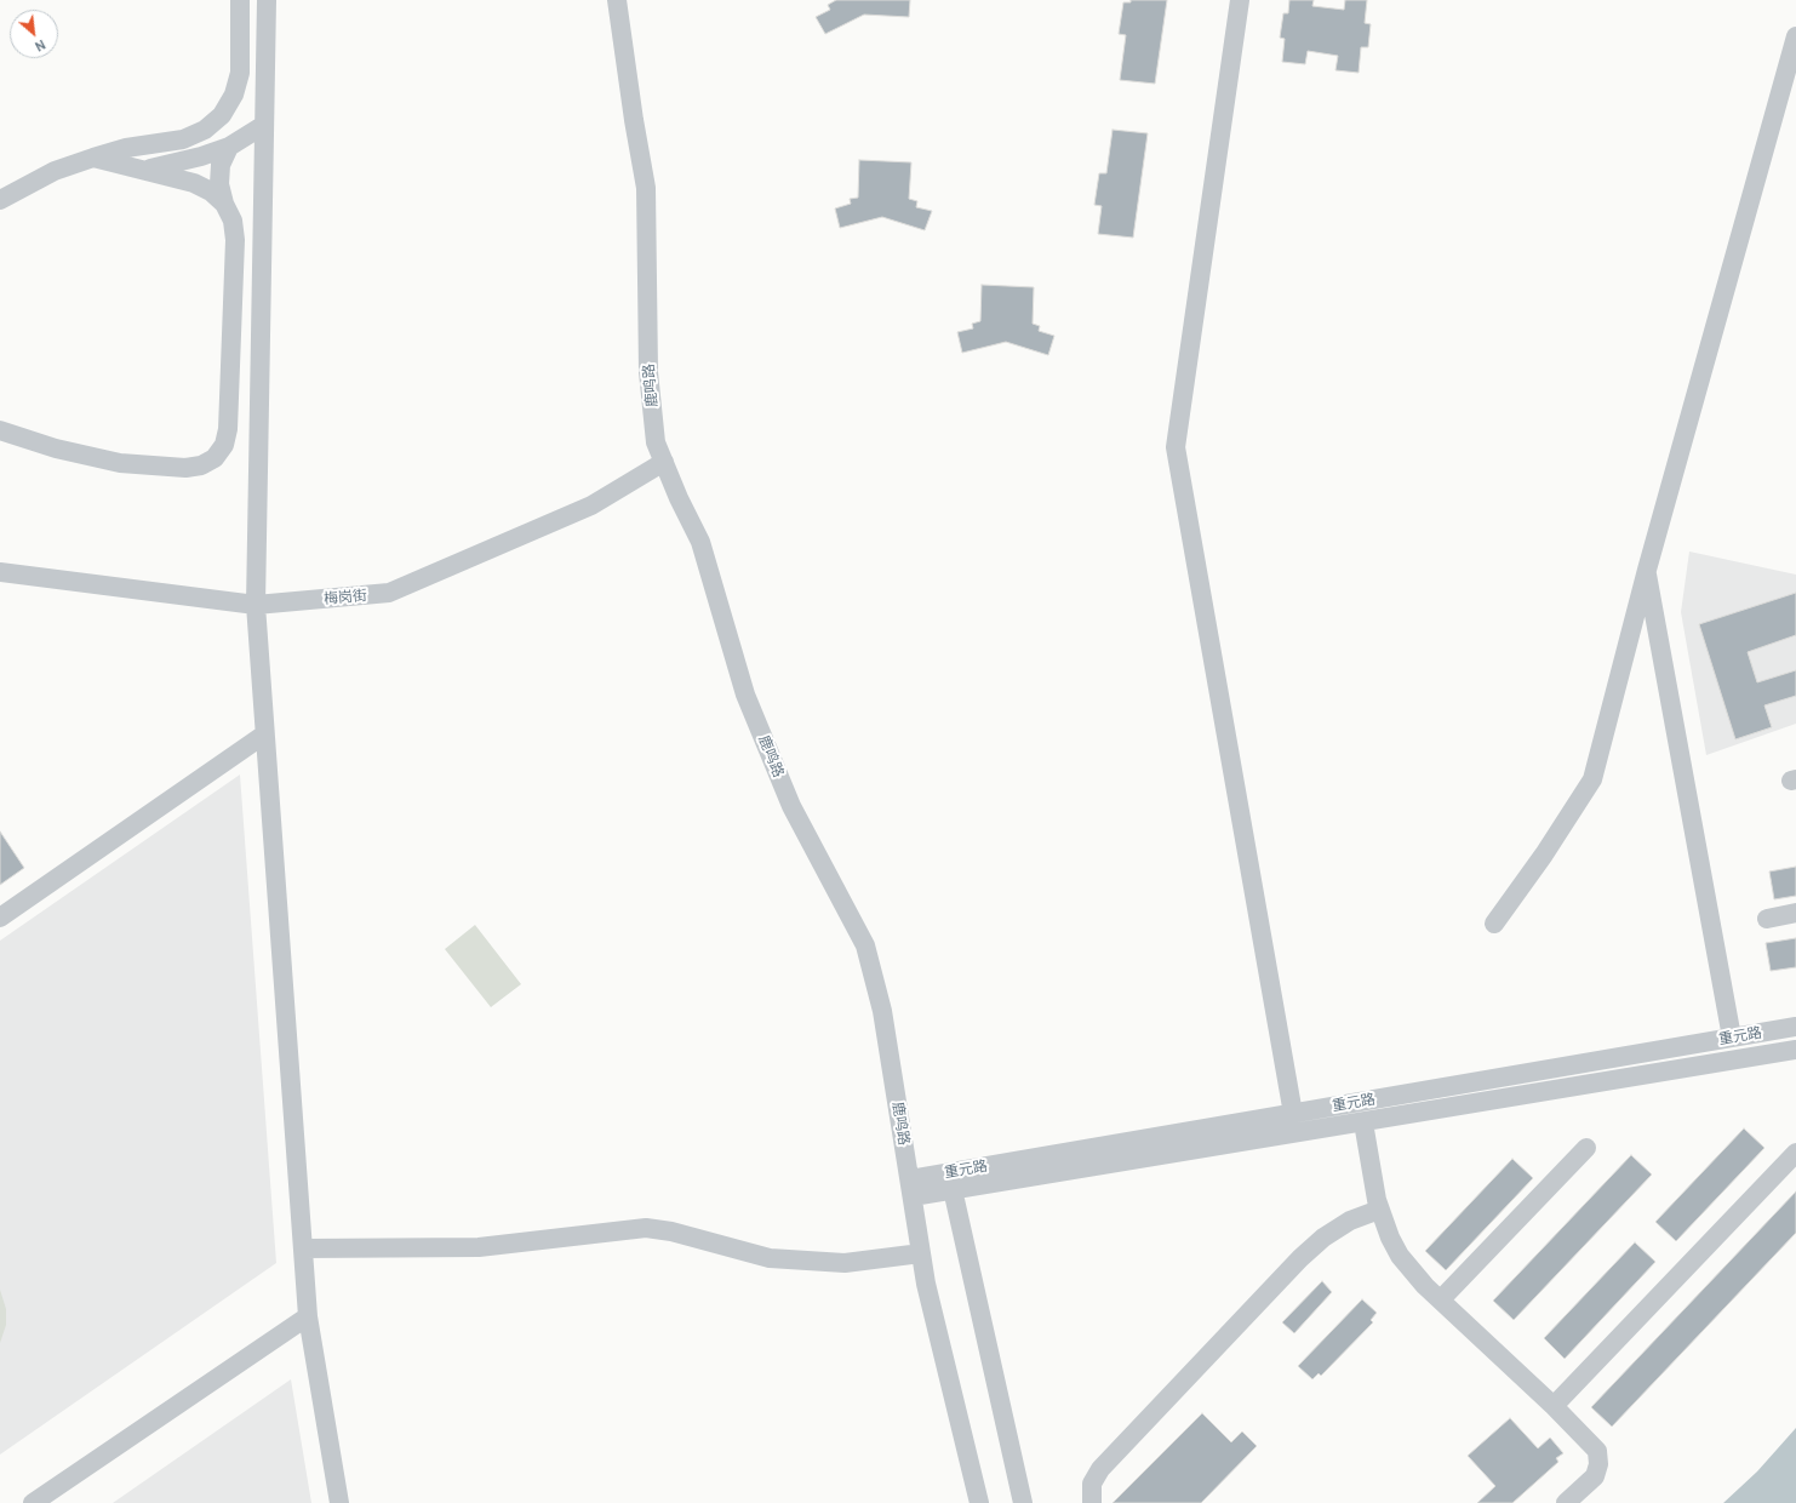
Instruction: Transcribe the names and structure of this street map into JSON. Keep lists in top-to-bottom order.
{
  "streets": {
    "street": ["鹿鸣路", "梅岗街", "重元路"]
  },
  "crossings": [
    ["鹿鸣路", "梅岗街"],
    ["鹿鸣路", "重元路"]
  ],
  "north": "bottom right"
}
